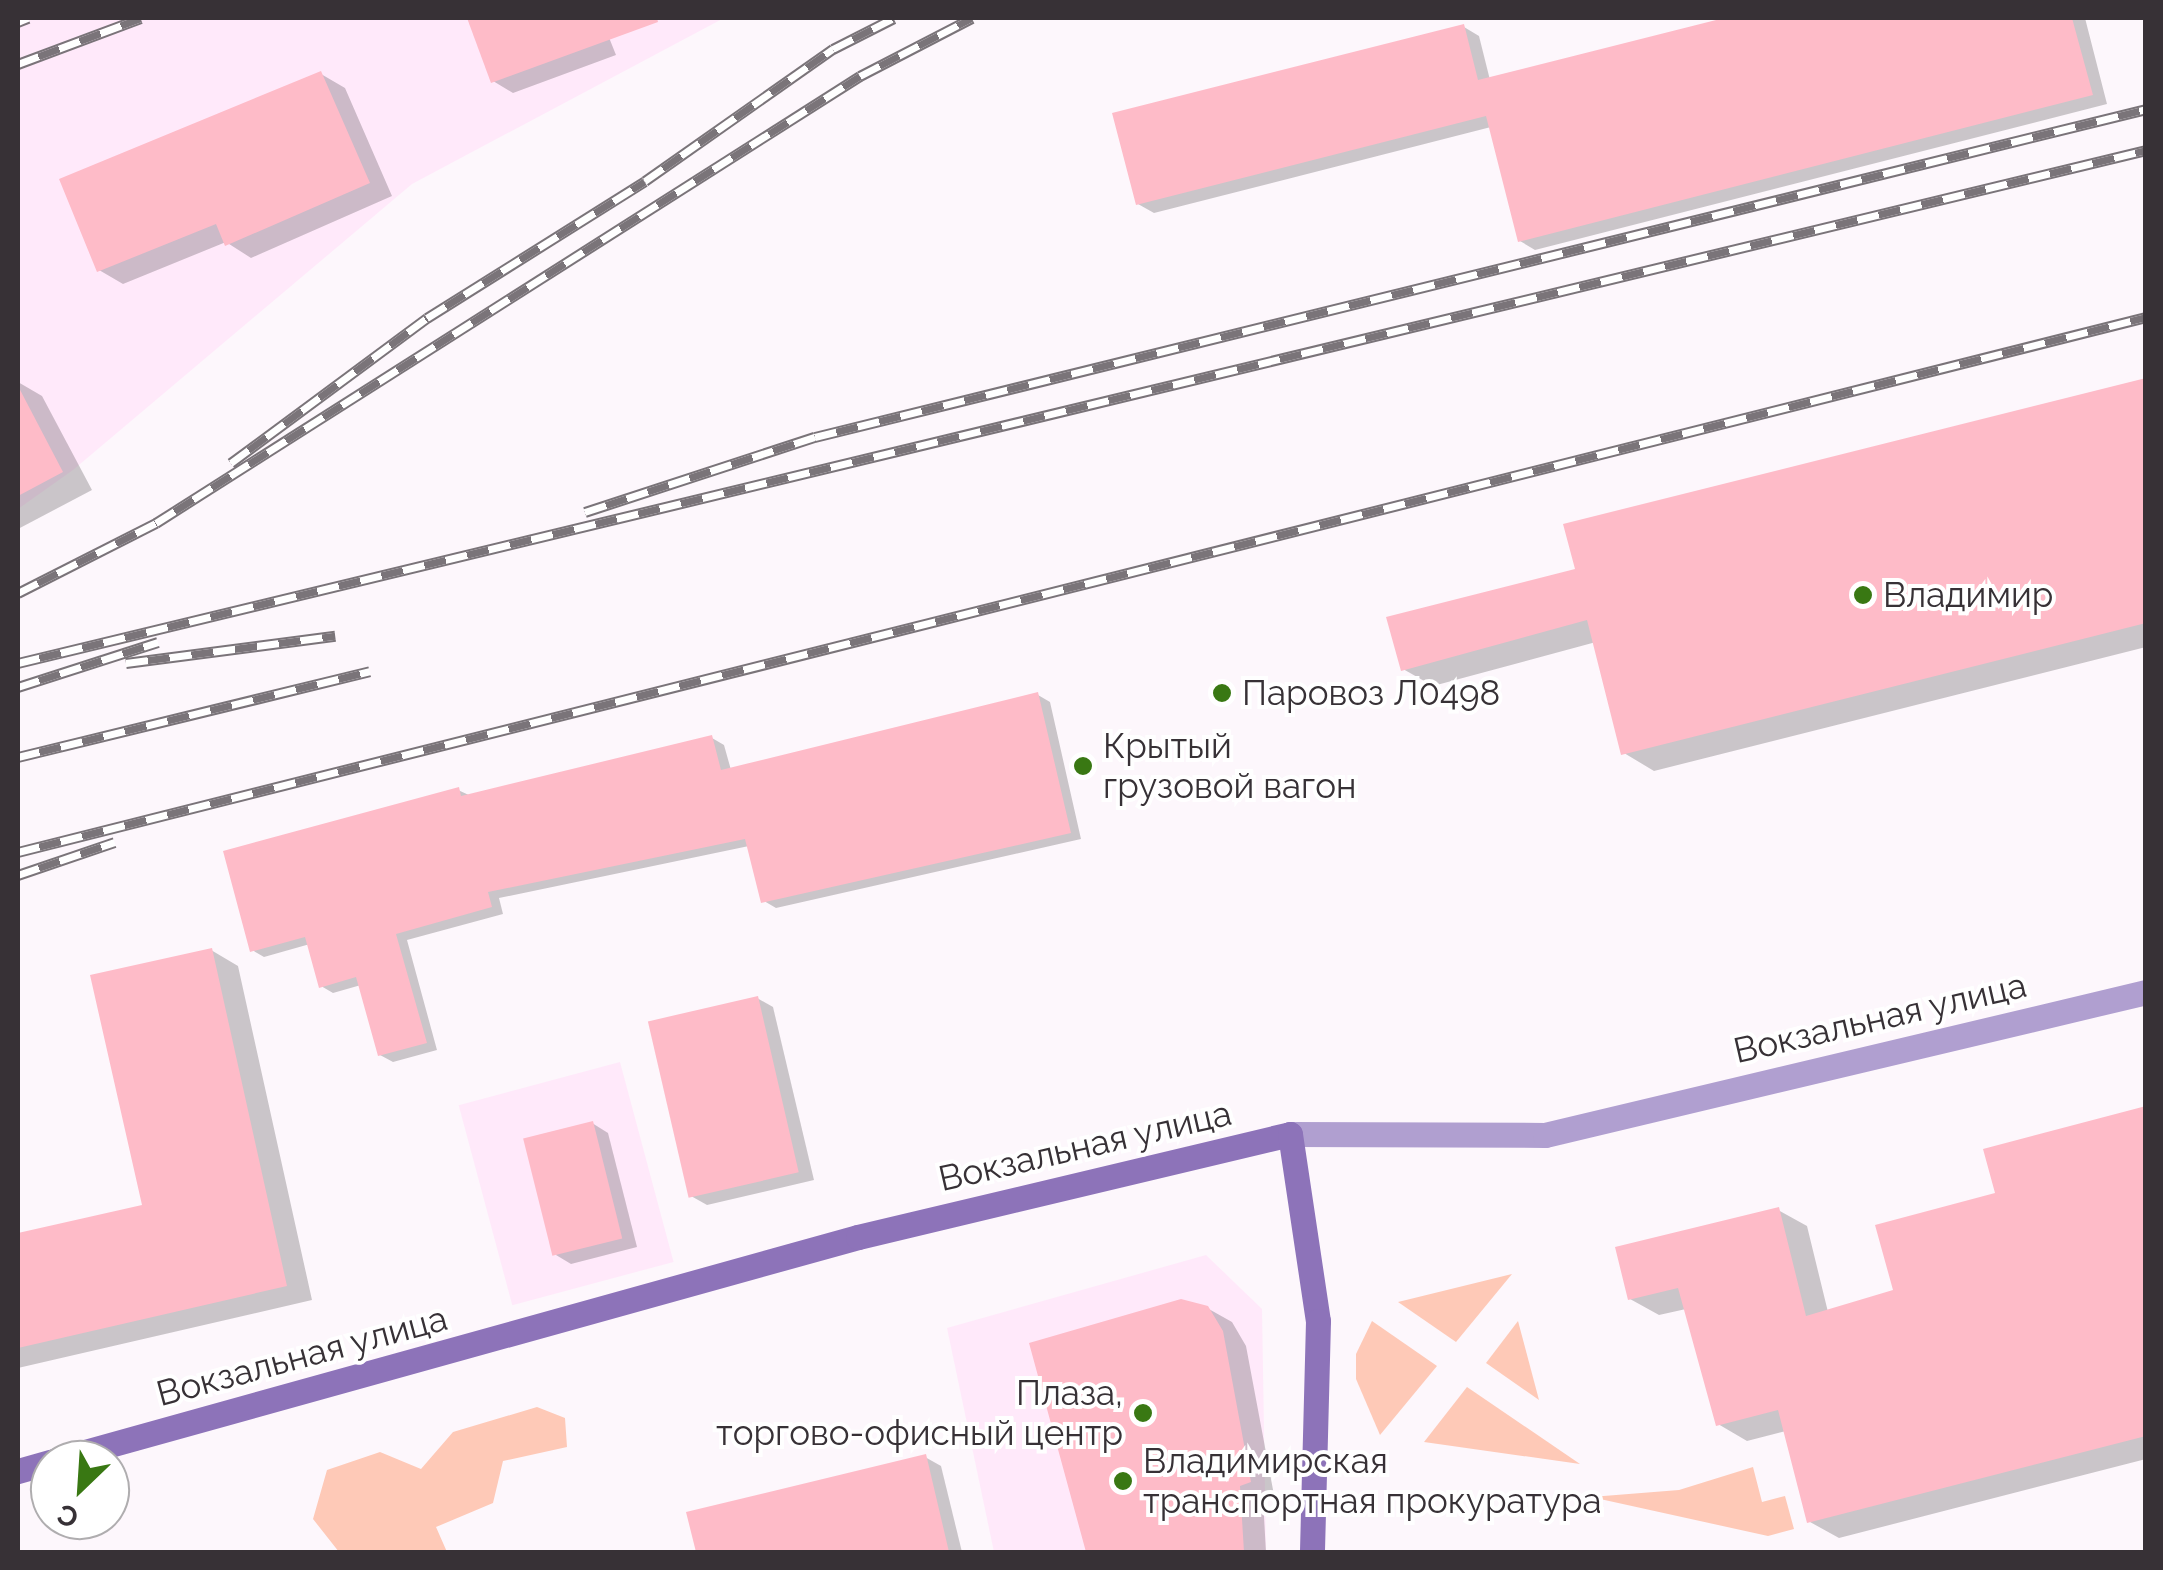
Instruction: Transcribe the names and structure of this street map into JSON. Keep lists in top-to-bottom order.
{
  "streets": {
    "main road": ["Вокзальная улица"]
  },
  "places": [
    "Владимир",
    "Паровоз Л0498",
    "Крытый грузовой вагон",
    "Плаза, торгово-офисный центр",
    "Владимирская транспортная прокуратура"
  ],
  "north": "bottom left"
}
